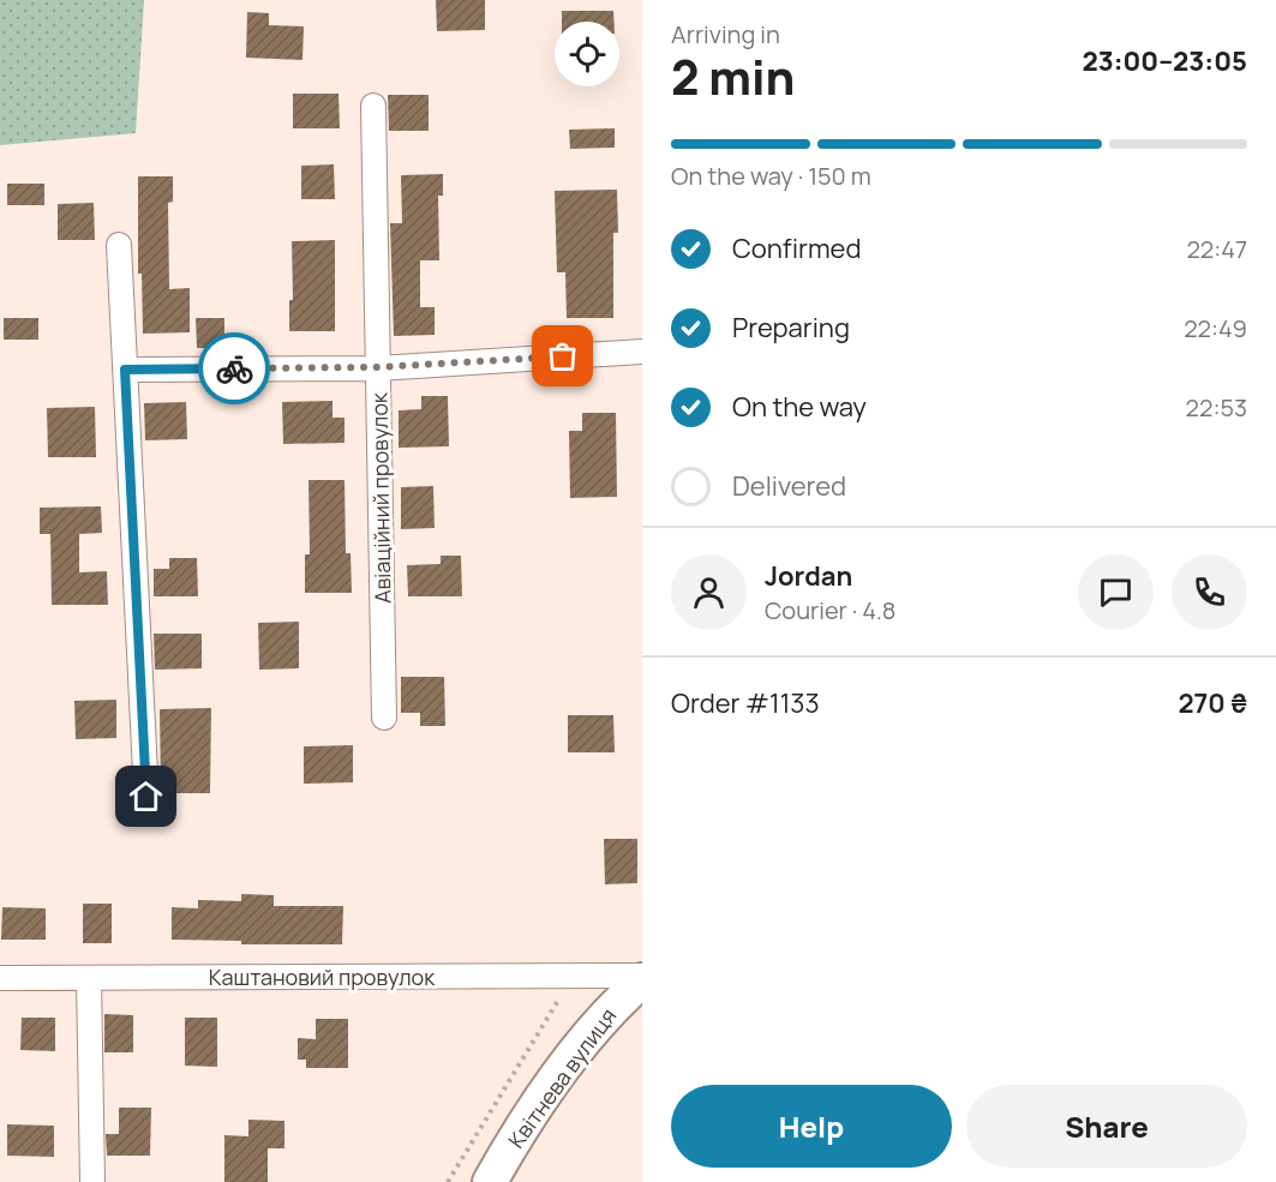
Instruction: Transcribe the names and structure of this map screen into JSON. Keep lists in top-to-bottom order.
{
  "streets": {
    "main road": ["Квітнева вулиця"],
    "street": ["Авіаційний провулок", "Каштановий провулок"]
  },
  "crossings": [
    ["Каштановий провулок", "Квітнева вулиця"]
  ],
  "page": {
    "heading": ["2 min", "Arriving in", "23:00–23:05"],
    "panel": [
      "Jordan",
      "Courier · 4.8",
      "Order #1133",
      "270 ₴"
    ],
    "bar": "On the way · 150 m",
    "list": [
      ["Confirmed", "22:47"],
      ["Preparing", "22:49"],
      ["On the way", "22:53"],
      "Delivered"
    ],
    "buttons": ["Help", "Share"]
  }
}
